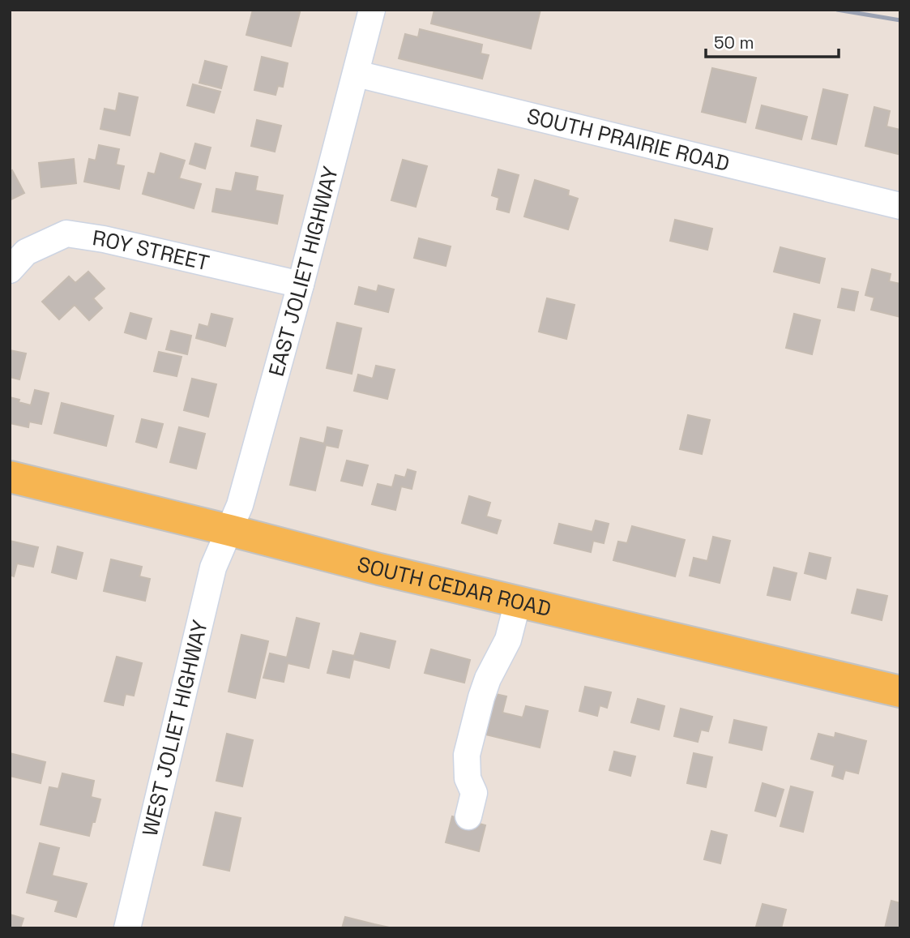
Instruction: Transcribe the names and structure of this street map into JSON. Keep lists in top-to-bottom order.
{
  "streets": {
    "main road": ["SOUTH CEDAR ROAD"],
    "street": [
      "SOUTH PRAIRIE ROAD",
      "ROY STREET",
      "EAST JOLIET HIGHWAY",
      "WEST JOLIET HIGHWAY"
    ]
  },
  "crossings": [
    ["SOUTH PRAIRIE ROAD", "EAST JOLIET HIGHWAY"],
    ["ROY STREET", "EAST JOLIET HIGHWAY"],
    ["EAST JOLIET HIGHWAY", "SOUTH CEDAR ROAD"],
    ["EAST JOLIET HIGHWAY", "WEST JOLIET HIGHWAY"],
    ["SOUTH CEDAR ROAD", "WEST JOLIET HIGHWAY"]
  ],
  "scale_bar": "50 m"
}
